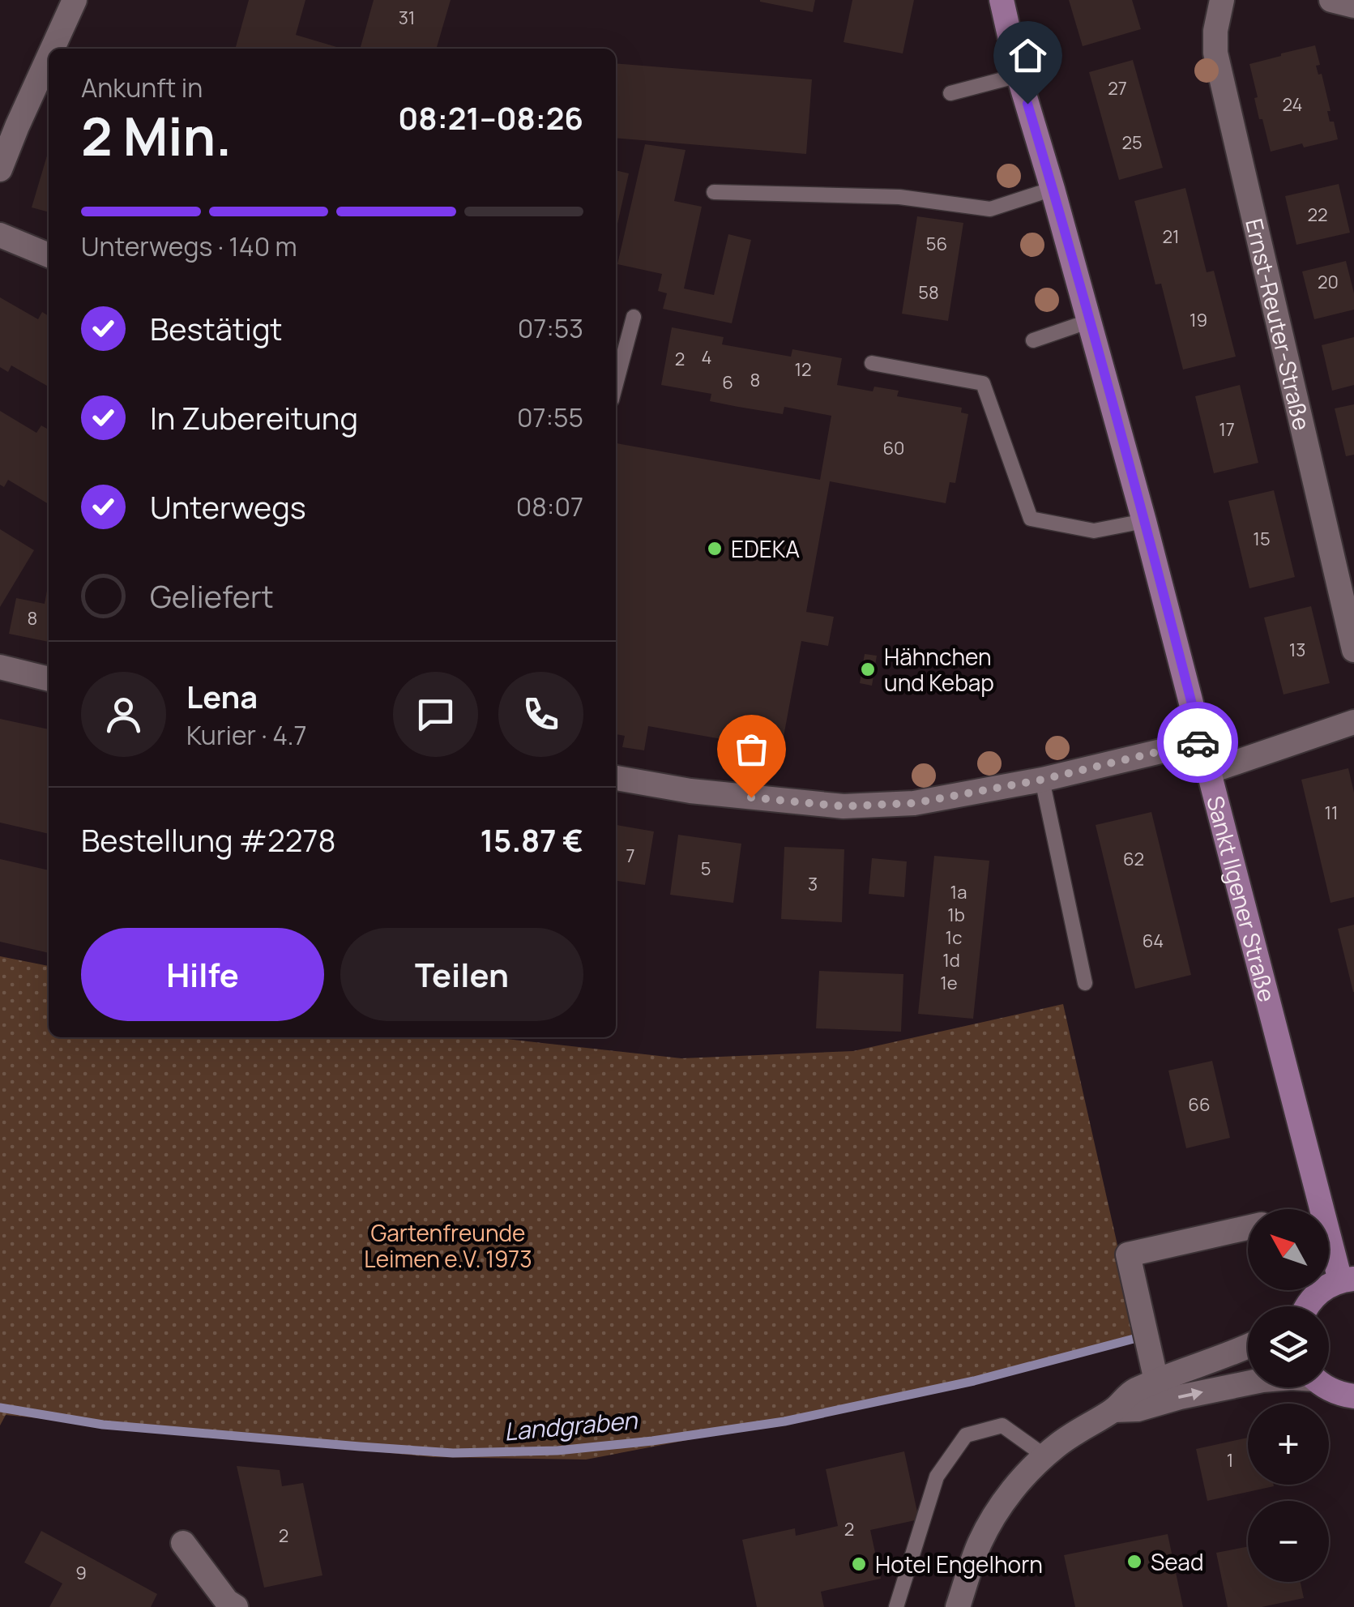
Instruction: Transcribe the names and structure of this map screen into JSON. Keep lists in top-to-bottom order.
{
  "streets": {
    "street": ["Ernst-Reuter-Straße", "Sankt Ilgener Straße"]
  },
  "water": ["Landgraben"],
  "parks": ["Gartenfreunde Leimen e.V. 1973"],
  "places": [
    "EDEKA",
    "Hähnchen und Kebap",
    "Sead",
    "Hotel Engelhorn"
  ],
  "house_numbers": [
    "31",
    "27",
    "24",
    "25",
    "22",
    "21",
    "56",
    "20",
    "58",
    "19",
    "4",
    "2",
    "12",
    "8",
    "6",
    "17",
    "60",
    "15",
    "8",
    "13",
    "11",
    "7",
    "62",
    "5",
    "3",
    "1a",
    "1b",
    "1c",
    "64",
    "1d",
    "1e",
    "66",
    "1",
    "2",
    "2",
    "9"
  ],
  "north": "top left",
  "page": {
    "heading": ["2 Min.", "Ankunft in", "08:21–08:26"],
    "panel": [
      "Lena",
      "Kurier · 4.7",
      "Bestellung #2278",
      "15.87 €"
    ],
    "bar": "Unterwegs · 140 m",
    "list": [
      ["Bestätigt", "07:53"],
      ["In Zubereitung", "07:55"],
      ["Unterwegs", "08:07"],
      "Geliefert"
    ],
    "buttons": ["Hilfe", "Teilen"],
    "map_buttons": ["+", "−"]
  }
}
